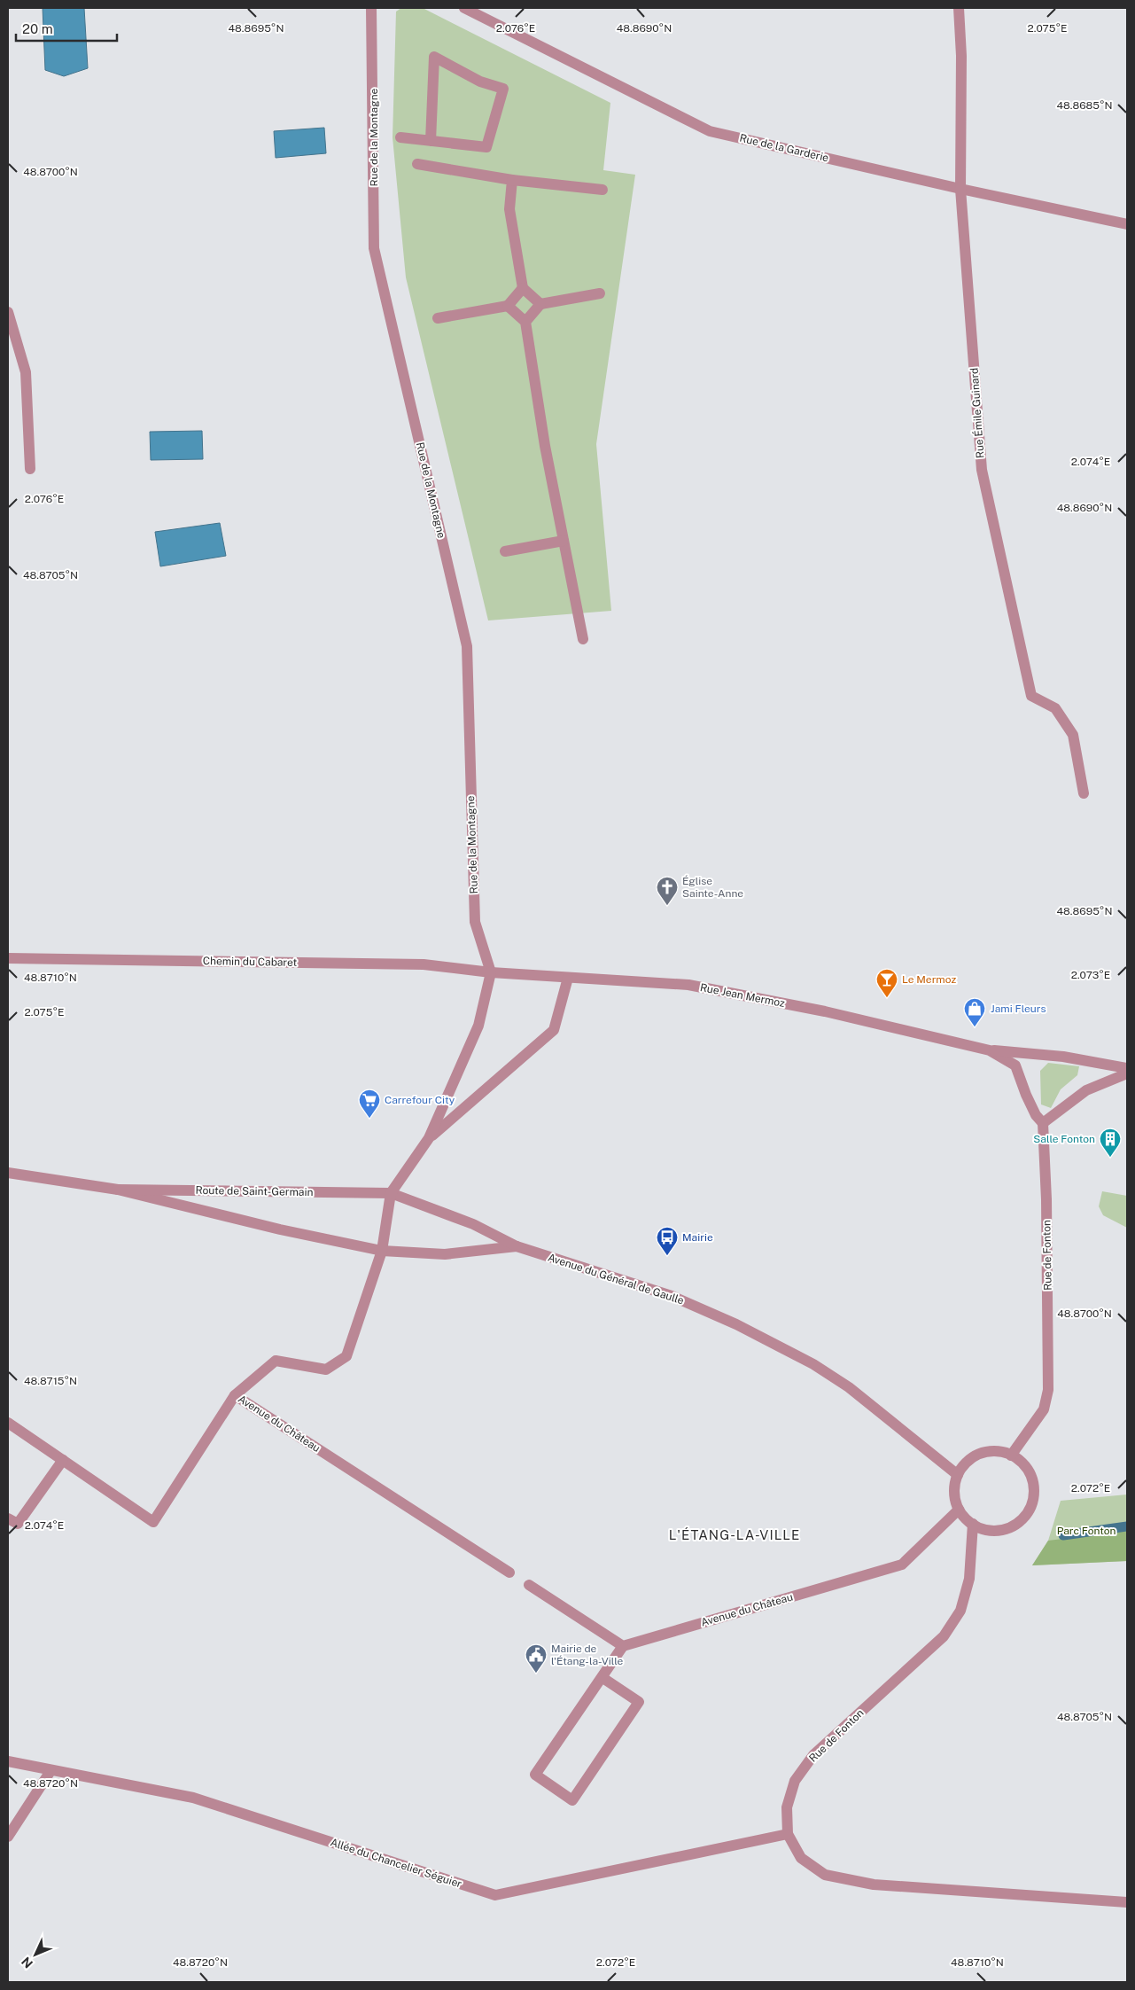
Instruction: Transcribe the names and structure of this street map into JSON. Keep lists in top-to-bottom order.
{
  "streets": {
    "street": [
      "Rue de la Montagne",
      "Rue de la Garderie",
      "Rue Émile Guinard",
      "Chemin du Cabaret",
      "Rue Jean Mermoz",
      "Route de Saint-Germain",
      "Rue de Fonton",
      "Avenue du Général de Gaulle",
      "Avenue du Château",
      "Allée du Chancelier Séguier"
    ]
  },
  "crossings": [
    ["Rue de la Montagne", "Chemin du Cabaret"],
    ["Rue de la Montagne", "Rue Jean Mermoz"],
    ["Rue de la Garderie", "Rue Émile Guinard"],
    ["Chemin du Cabaret", "Rue Jean Mermoz"],
    ["Rue Jean Mermoz", "Rue de Fonton"],
    ["Route de Saint-Germain", "Avenue du Général de Gaulle"],
    ["Rue de Fonton", "Avenue du Général de Gaulle"],
    ["Rue de Fonton", "Avenue du Château"],
    ["Rue de Fonton", "Allée du Chancelier Séguier"],
    ["Avenue du Général de Gaulle", "Avenue du Château"]
  ],
  "districts": ["L'ÉTANG-LA-VILLE"],
  "parks": ["Parc Fonton"],
  "places": {
    "church": ["Église Sainte-Anne"],
    "bar": ["Le Mermoz"],
    "shop": ["Jami Fleurs"],
    "supermarket": ["Carrefour City"],
    "building": ["Salle Fonton"],
    "bus stop": ["Mairie"],
    "public building": ["Mairie de l'Étang-la-Ville"]
  },
  "scale_bar": "20 m",
  "north": "bottom left",
  "coordinates": [
    "2.076°E",
    "2.075°E",
    "48.8695°N",
    "48.8690°N",
    "48.8685°N",
    "48.8700°N",
    "2.074°E",
    "48.8705°N",
    "2.073°E",
    "48.8710°N",
    "48.8715°N",
    "2.072°E",
    "48.8720°N"
  ]
}
